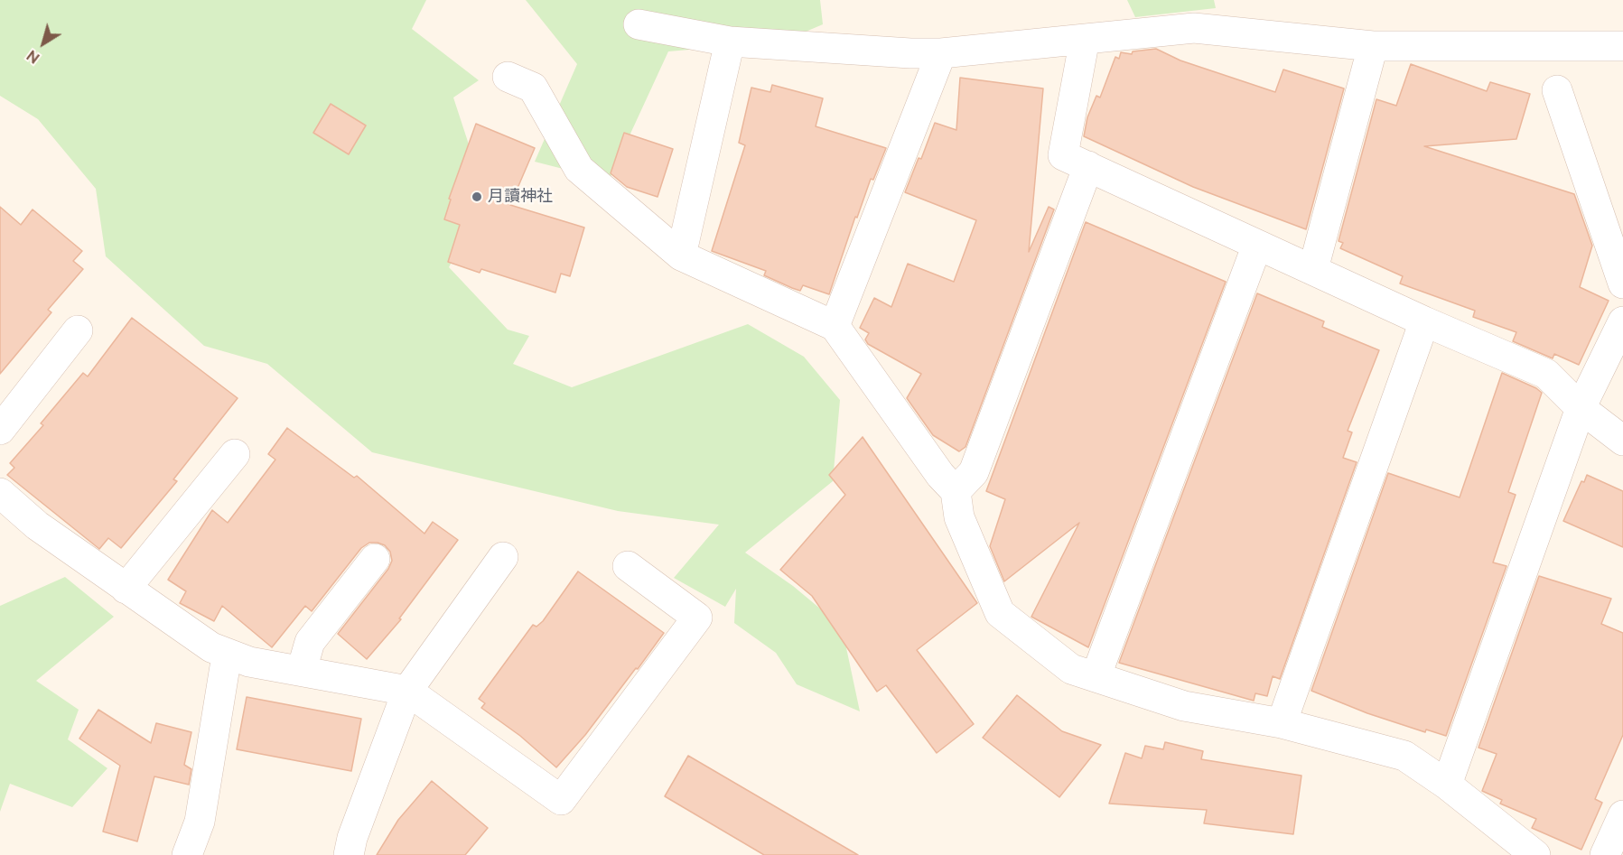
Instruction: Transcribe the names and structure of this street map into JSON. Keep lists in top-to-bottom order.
{
  "places": ["月讀神社"],
  "north": "bottom left"
}
